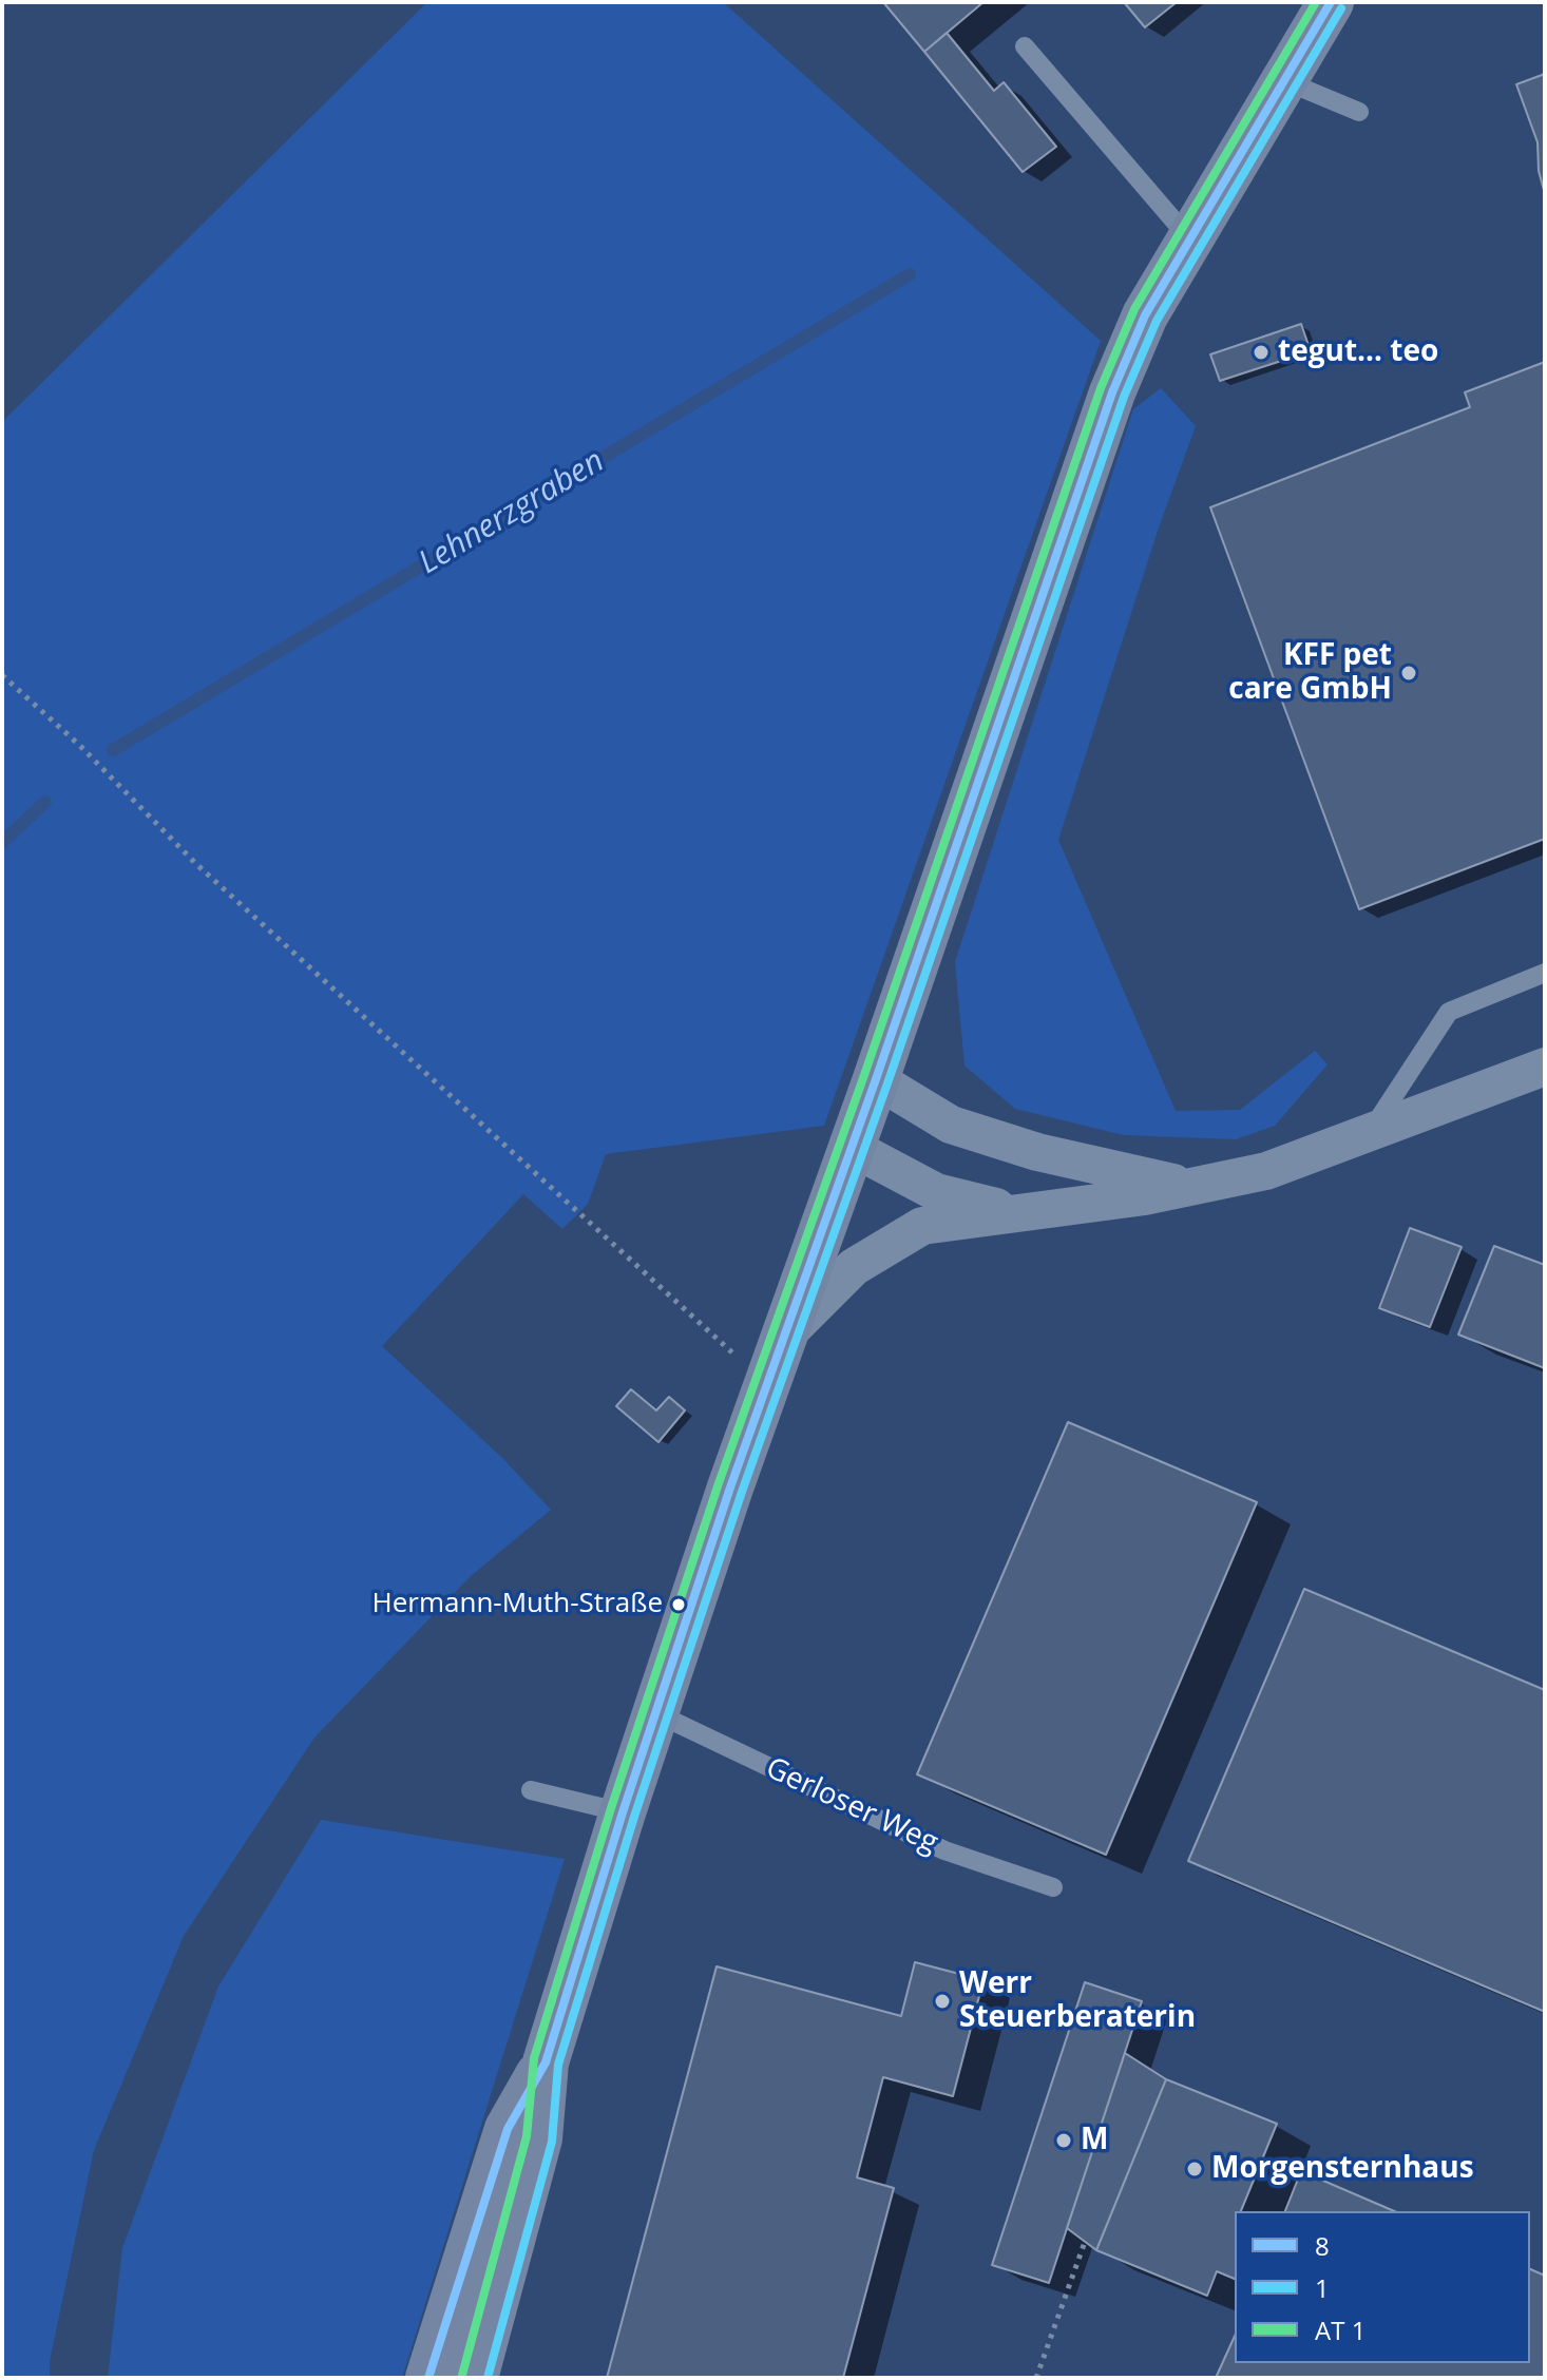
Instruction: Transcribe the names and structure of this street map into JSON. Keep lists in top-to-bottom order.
{
  "streets": {
    "lane": ["Gerloser Weg"]
  },
  "water": ["Lehnerzgraben"],
  "places": [
    "tegut… teo",
    "KFF pet care GmbH",
    "Hermann-Muth-Straße",
    "Werr Steuerberaterin",
    "M",
    "Morgensternhaus"
  ],
  "lines": ["transit line 8", "transit line 1"],
  "legend": ["8", "1", "AT 1"]
}
